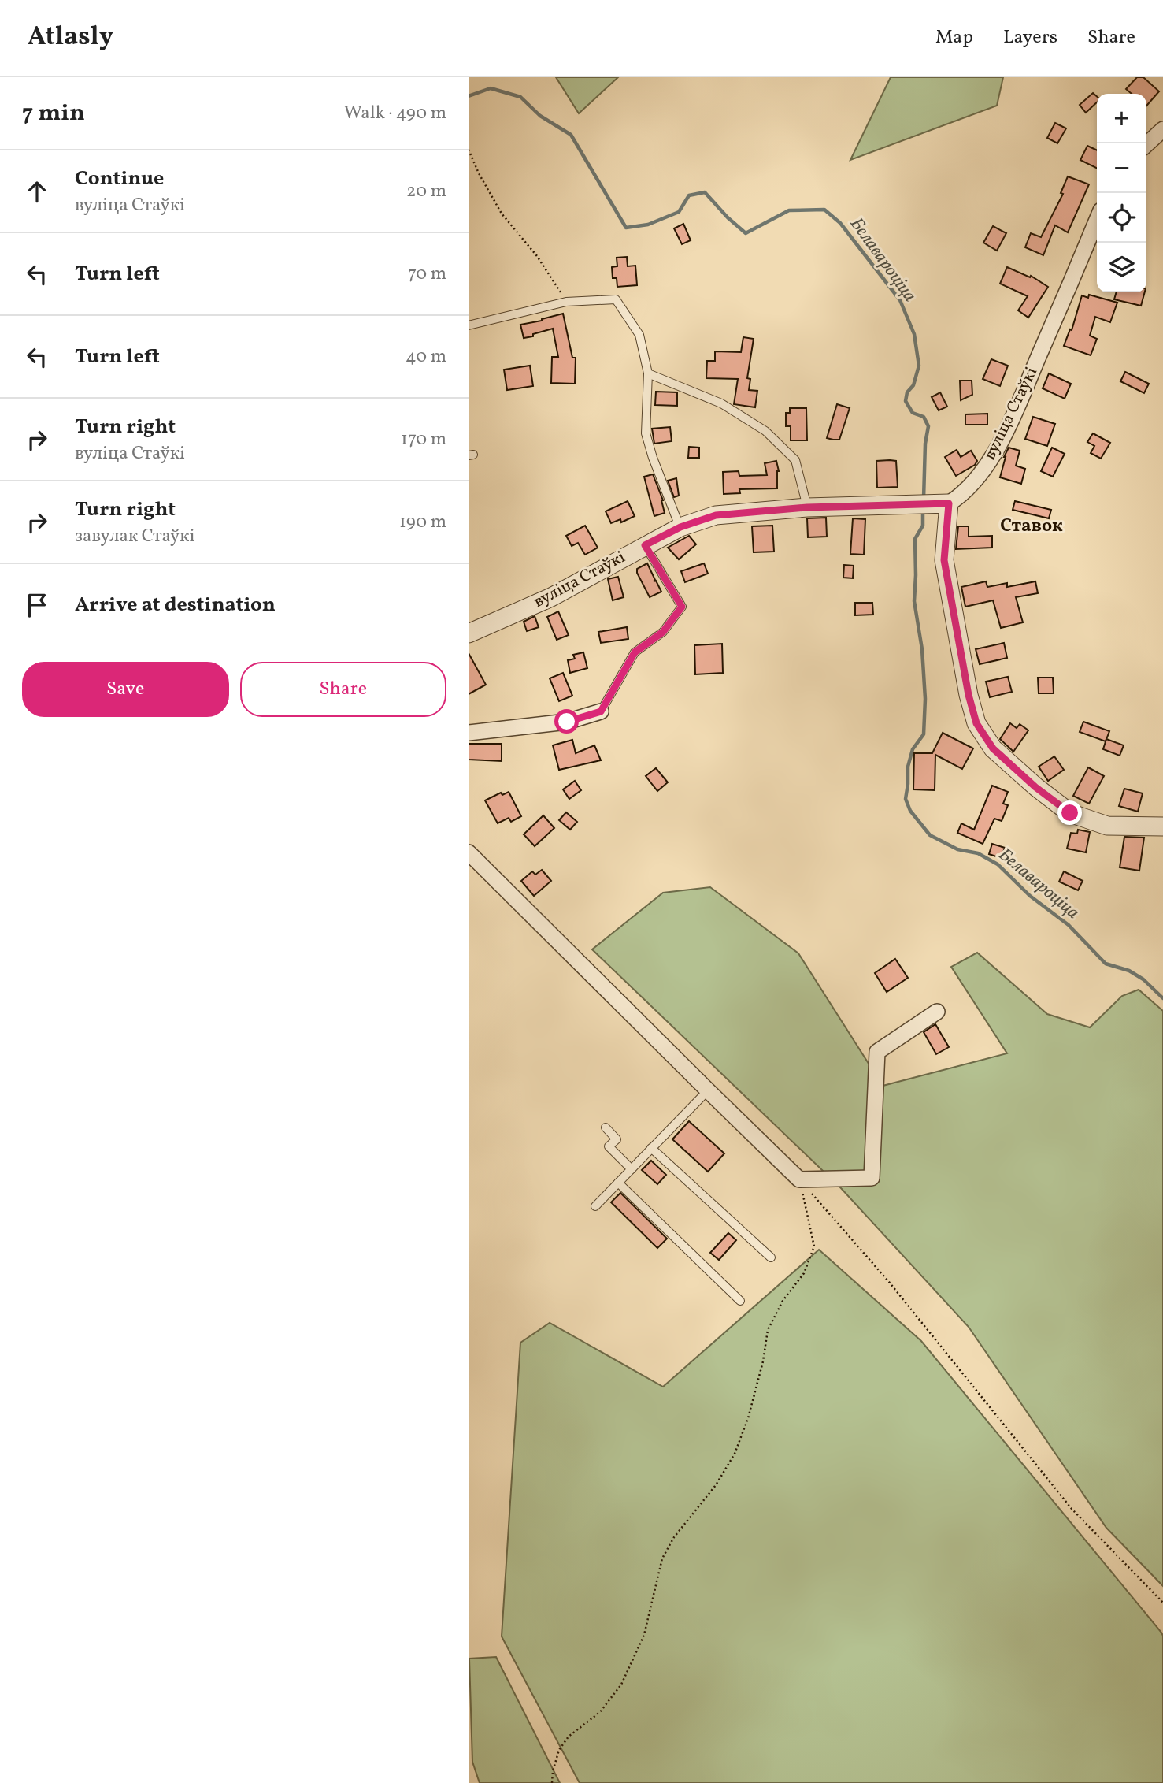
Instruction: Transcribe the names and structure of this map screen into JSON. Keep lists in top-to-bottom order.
{
  "streets": {
    "street": ["вуліца Стаўкі"]
  },
  "districts": ["Ставок"],
  "water": ["Белавароціца"],
  "page": {
    "header": "Atlasly",
    "nav": ["Map", "Layers", "Share"],
    "heading": ["7 min", "Walk · 490 m"],
    "map_buttons": ["+", "−"],
    "list": [
      ["Continue", "вуліца Стаўкі", "20 m"],
      ["Turn left", "70 m"],
      ["Turn left", "40 m"],
      ["Turn right", "вуліца Стаўкі", "170 m"],
      ["Turn right", "завулак Стаўкі", "190 m"],
      "Arrive at destination"
    ],
    "buttons": ["Save", "Share"]
  }
}
